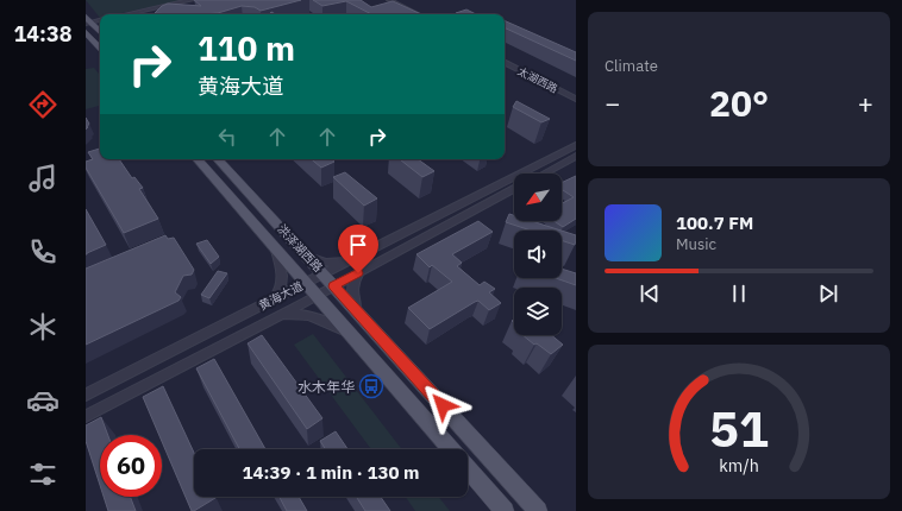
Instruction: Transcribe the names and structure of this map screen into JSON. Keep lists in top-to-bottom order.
{
  "streets": {
    "main road": ["洪泽湖西路"],
    "street": ["太湖西路", "黄海大道"]
  },
  "crossings": [
    ["洪泽湖西路", "黄海大道"]
  ],
  "places": {
    "bus stop": ["水木年华"]
  },
  "north": "bottom left",
  "page": {
    "tabs": "14:38",
    "tile": "Climate",
    "turn": ["110 m", "黄海大道"],
    "heat": ["−", "20°", "+"],
    "song": ["100.7 FM", "Music"],
    "limit": "60",
    "trip": "14:39 · 1 min · 130 m",
    "gauge": ["51", "km/h"]
  }
}
